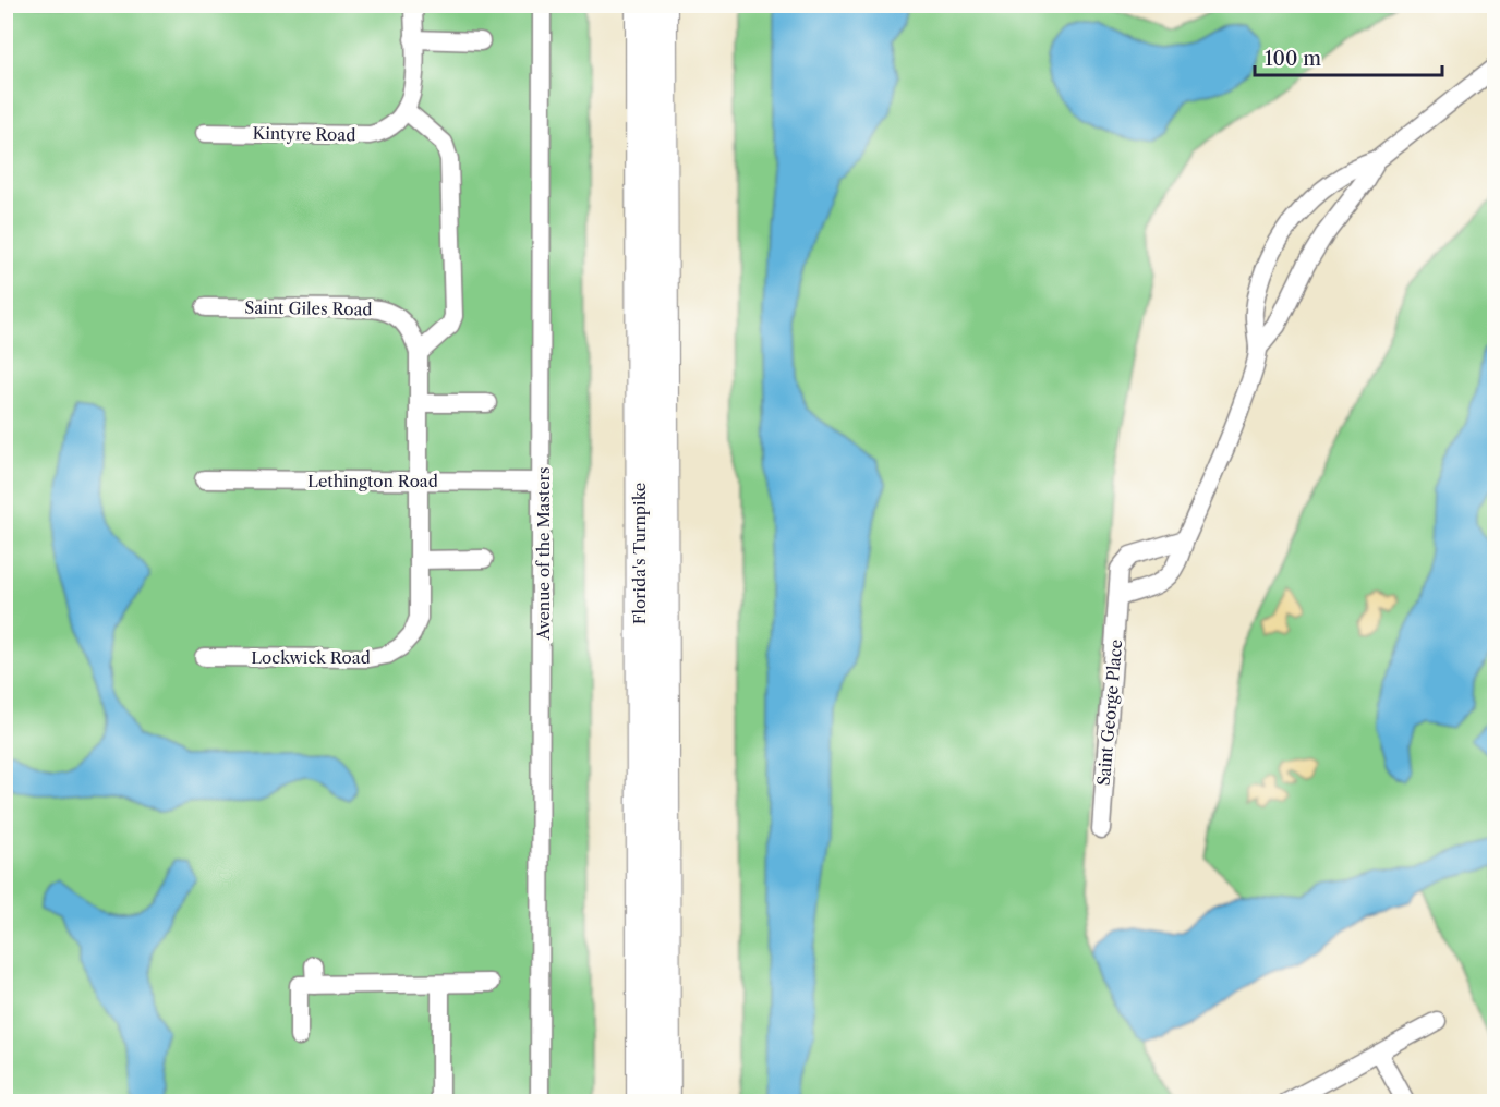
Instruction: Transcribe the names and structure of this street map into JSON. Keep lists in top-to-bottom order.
{
  "streets": {
    "highway": ["Florida's Turnpike"],
    "street": [
      "Kintyre Road",
      "Saint Giles Road",
      "Lethington Road",
      "Avenue of the Masters",
      "Lockwick Road",
      "Saint George Place"
    ]
  },
  "crossings": [
    ["Saint Giles Road", "Lethington Road"],
    ["Saint Giles Road", "Lockwick Road"],
    ["Lethington Road", "Avenue of the Masters"],
    ["Lethington Road", "Lockwick Road"]
  ],
  "scale_bar": "100 m"
}
